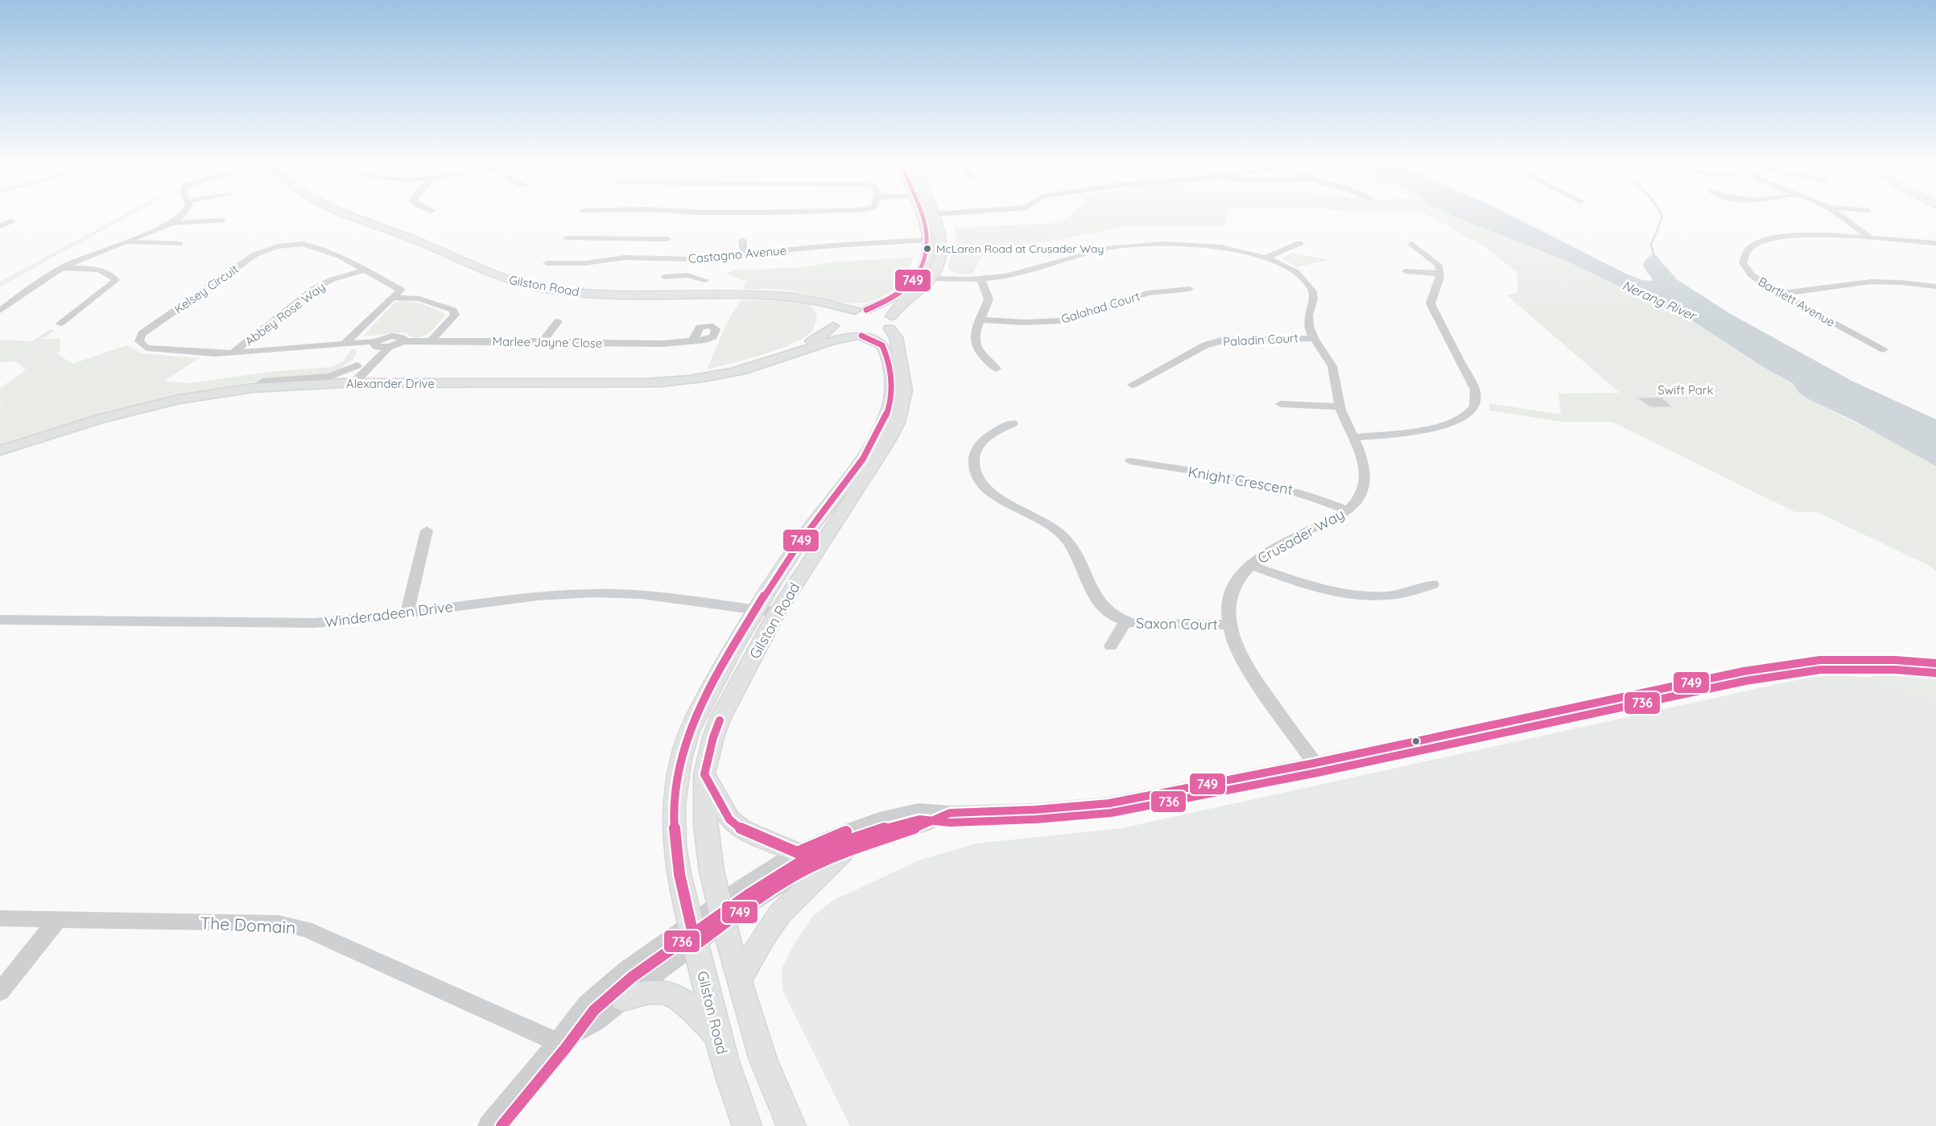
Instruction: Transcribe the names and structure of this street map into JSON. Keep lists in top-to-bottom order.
{
  "streets": {
    "main road": ["Gilston Road", "Alexander Drive"],
    "street": [
      "Castagno Avenue",
      "Kelsey Circuit",
      "Bartlett Avenue",
      "Galahad Court",
      "Abbey Rose Way",
      "Paladin Court",
      "Marlee Jayne Close",
      "Knight Crescent",
      "Crusader Way",
      "Winderadeen Drive",
      "Saxon Court",
      "The Domain"
    ]
  },
  "crossings": [
    ["Castagno Avenue", "Alexander Drive"],
    ["Gilston Road", "Alexander Drive"],
    ["Gilston Road", "Winderadeen Drive"],
    ["Kelsey Circuit", "Abbey Rose Way"],
    ["Paladin Court", "Crusader Way"],
    ["Knight Crescent", "Crusader Way"],
    ["Crusader Way", "Saxon Court"]
  ],
  "water": ["Nerang River"],
  "parks": ["Swift Park"],
  "places": ["McLaren Road at Crusader Way"],
  "lines": ["transit line 749", "transit line 736"]
}
